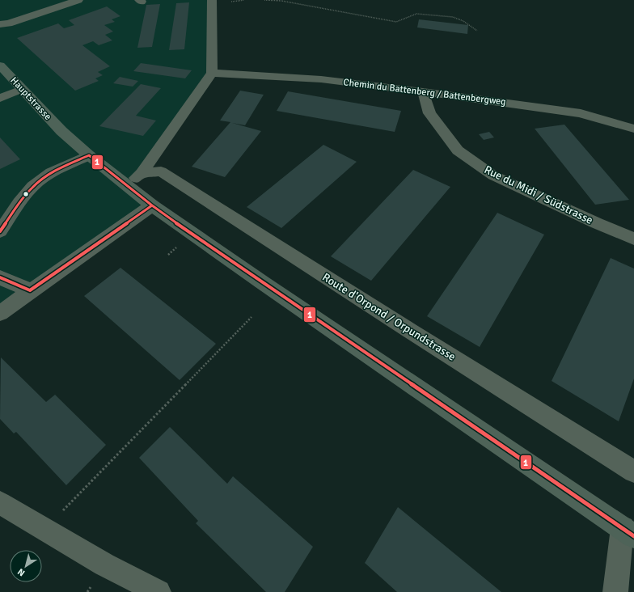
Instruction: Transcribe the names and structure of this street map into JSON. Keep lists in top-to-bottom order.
{
  "streets": {
    "main road": ["Hauptstrasse"],
    "street": ["Chemin du Battenberg / Battenbergweg", "Rue du Midi / Südstrasse", "Route d'Orpond / Orpundstrasse"]
  },
  "crossings": [
    ["Chemin du Battenberg / Battenbergweg", "Rue du Midi / Südstrasse"]
  ],
  "lines": ["transit line 1"],
  "north": "bottom left"
}
